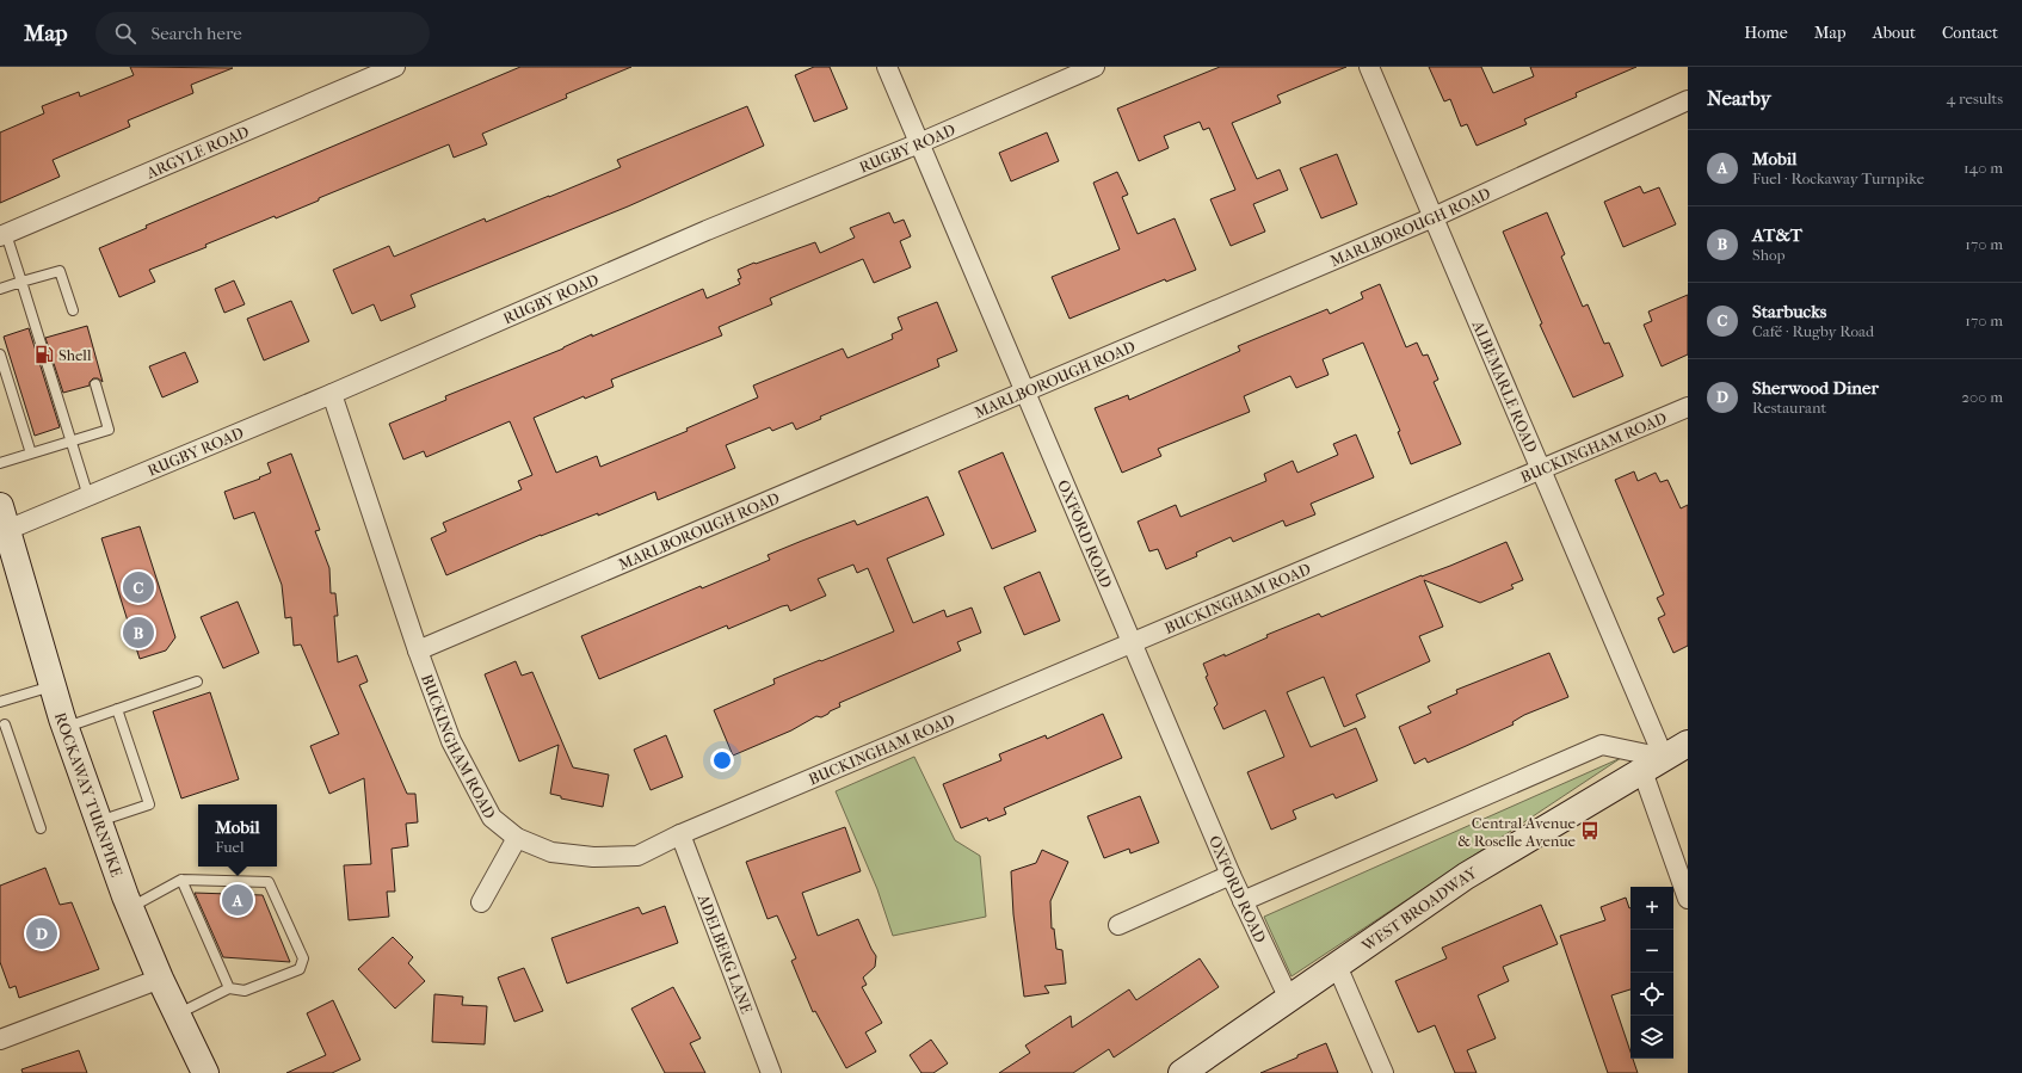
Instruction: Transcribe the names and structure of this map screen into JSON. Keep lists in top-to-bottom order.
{
  "streets": {
    "main road": ["ROCKAWAY TURNPIKE", "WEST BROADWAY"],
    "street": [
      "RUGBY ROAD",
      "ARGYLE ROAD",
      "MARLBOROUGH ROAD",
      "ALBEMARLE ROAD",
      "BUCKINGHAM ROAD",
      "OXFORD ROAD",
      "ADELBERG LANE"
    ]
  },
  "crossings": [
    ["RUGBY ROAD", "BUCKINGHAM ROAD"],
    ["RUGBY ROAD", "OXFORD ROAD"],
    ["RUGBY ROAD", "ROCKAWAY TURNPIKE"],
    ["MARLBOROUGH ROAD", "ALBEMARLE ROAD"],
    ["MARLBOROUGH ROAD", "BUCKINGHAM ROAD"],
    ["MARLBOROUGH ROAD", "OXFORD ROAD"],
    ["ALBEMARLE ROAD", "BUCKINGHAM ROAD"],
    ["ALBEMARLE ROAD", "WEST BROADWAY"],
    ["BUCKINGHAM ROAD", "OXFORD ROAD"],
    ["BUCKINGHAM ROAD", "ADELBERG LANE"],
    ["OXFORD ROAD", "WEST BROADWAY"]
  ],
  "places": {
    "fuel station": ["Shell"],
    "bus stop": ["Central Avenue & Roselle Avenue"]
  },
  "page": {
    "header": "Map",
    "search": "Search here",
    "nav": [
      "Home",
      "Map",
      "About",
      "Contact"
    ],
    "heading": ["Nearby", "4 results"],
    "list": [
      {
        "mark": "A",
        "name": "Mobil",
        "note": "Fuel · Rockaway Turnpike",
        "value": "140 m"
      },
      {
        "mark": "B",
        "name": "AT&T",
        "note": "Shop",
        "value": "170 m"
      },
      {
        "mark": "C",
        "name": "Starbucks",
        "note": "Café · Rugby Road",
        "value": "170 m"
      },
      {
        "mark": "D",
        "name": "Sherwood Diner",
        "note": "Restaurant",
        "value": "200 m"
      }
    ],
    "pins": [
      "C",
      "B",
      "A",
      "D"
    ],
    "popup": ["Mobil", "Fuel"],
    "map_buttons": ["+", "−"]
  }
}
